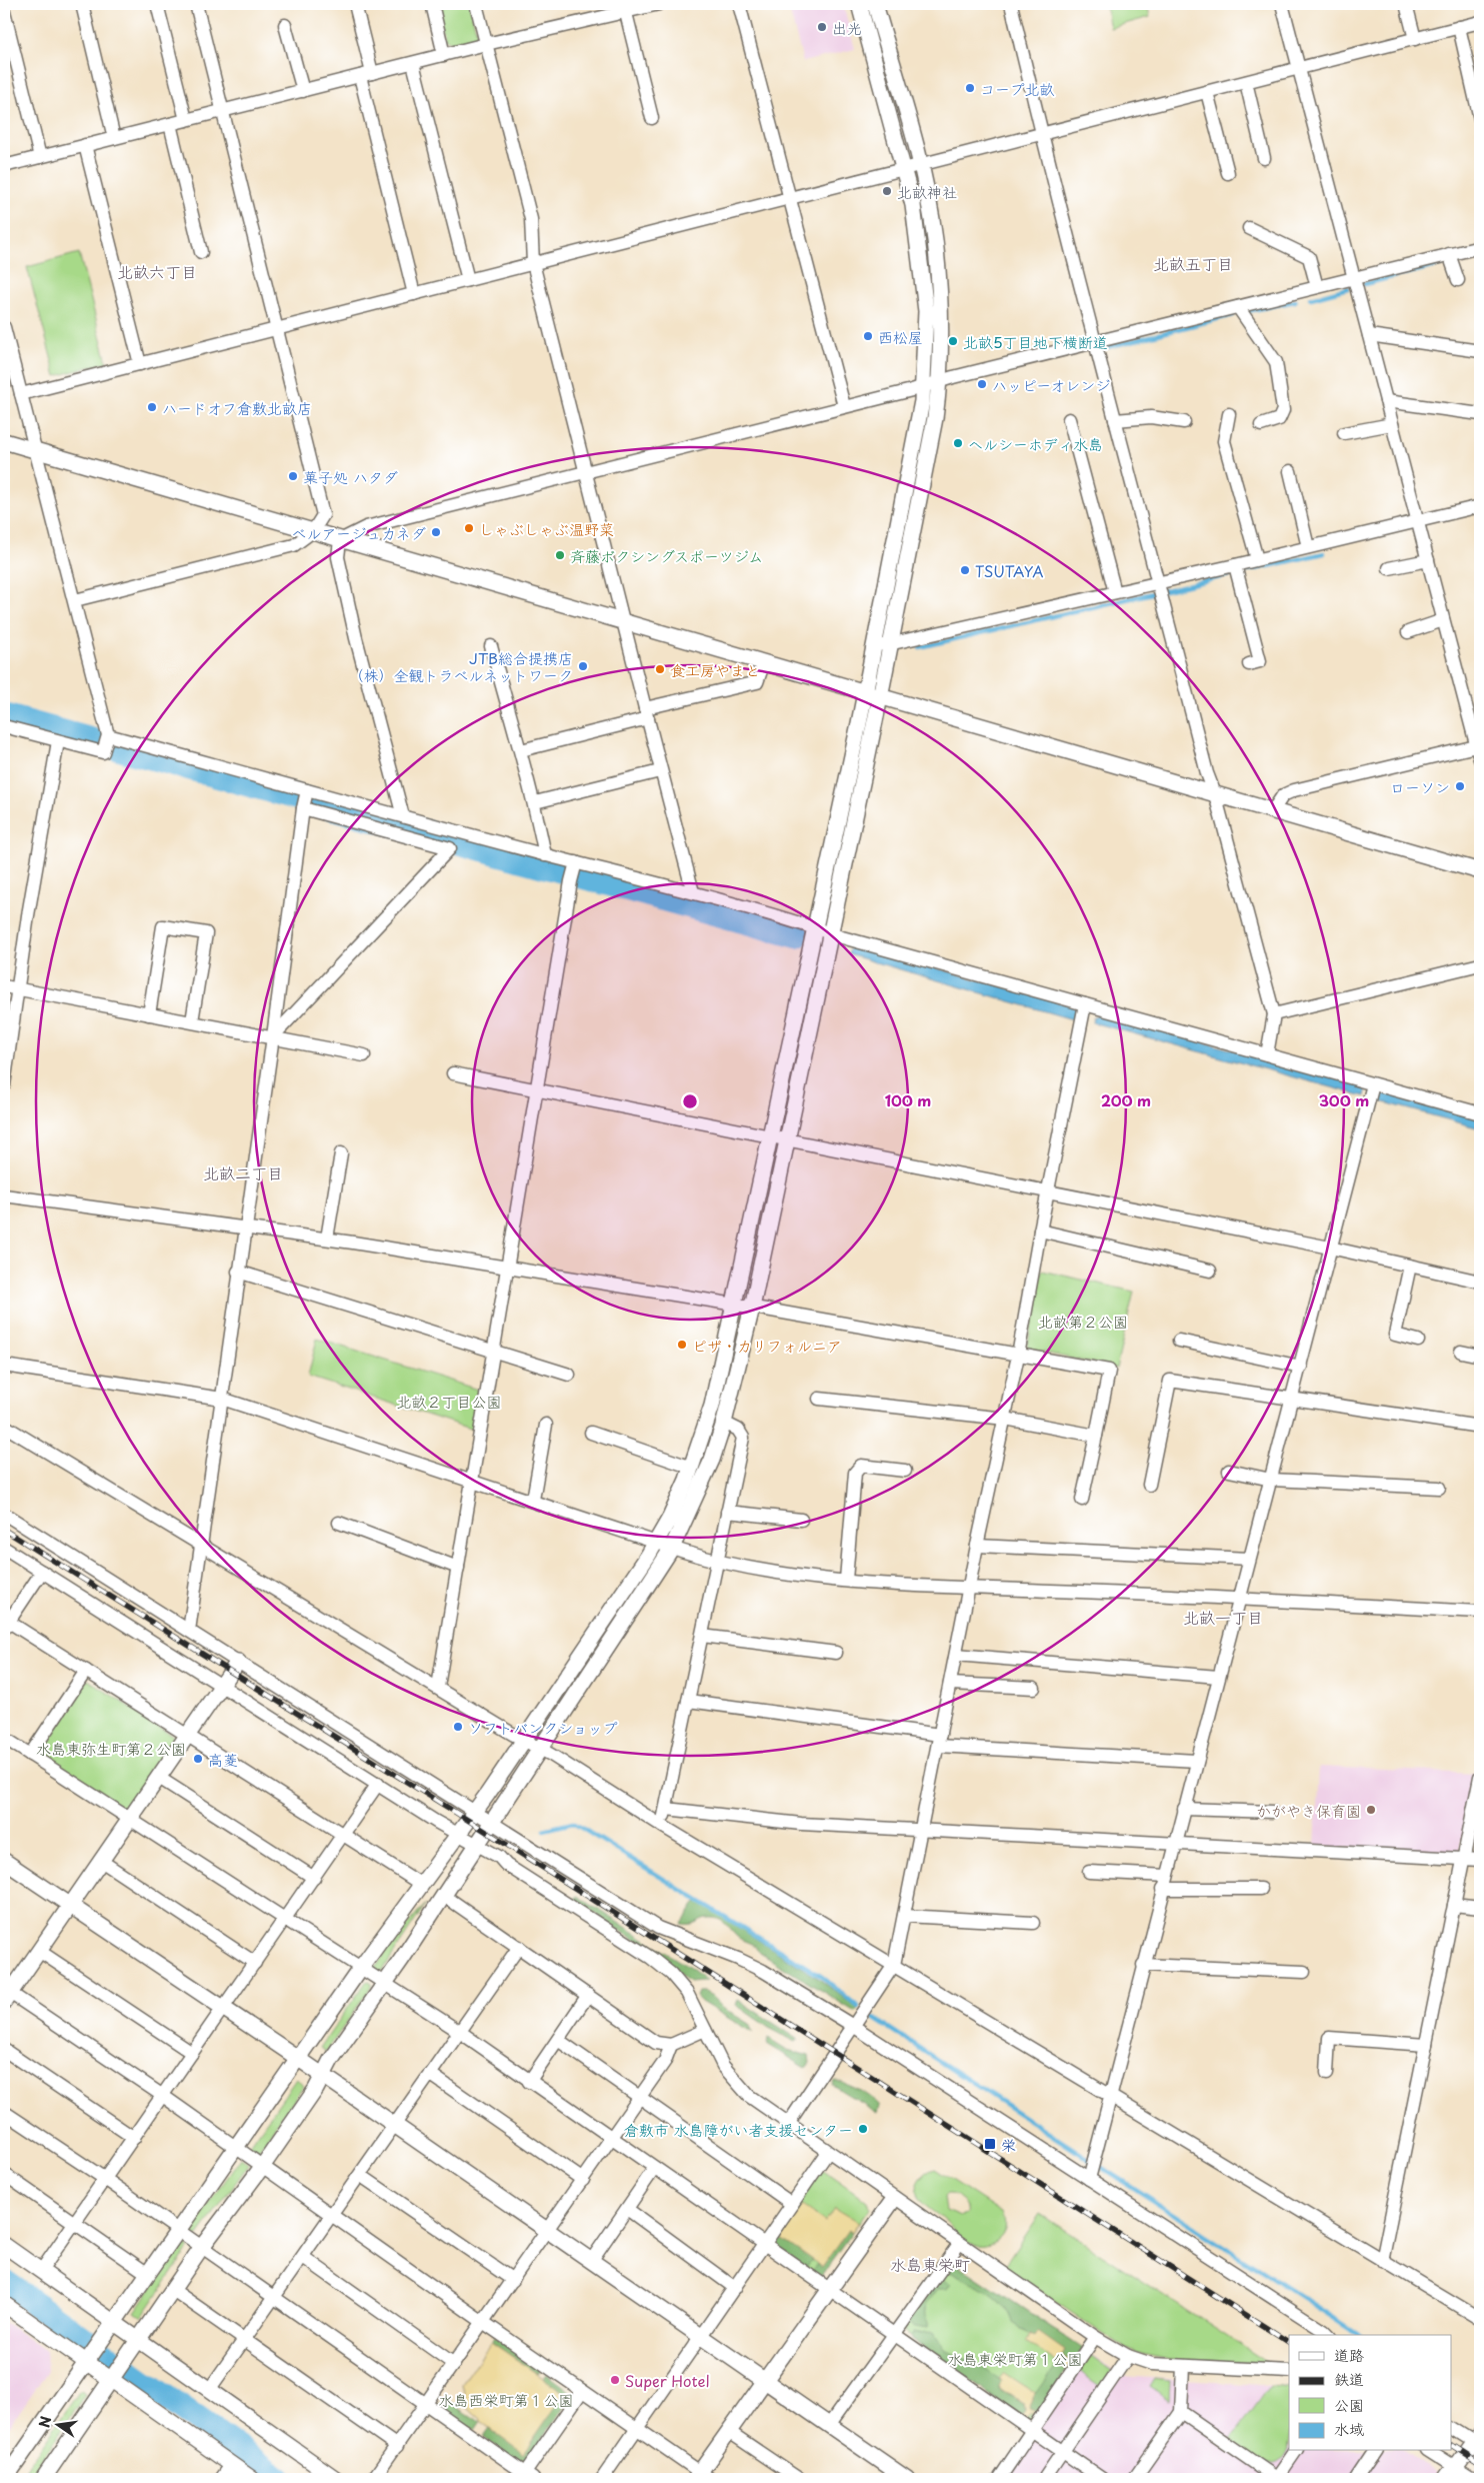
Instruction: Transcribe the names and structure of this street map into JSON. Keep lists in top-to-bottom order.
{
  "districts": [
    "北畝五丁目",
    "北畝六丁目",
    "北畝二丁目",
    "北畝一丁目",
    "水島東栄町"
  ],
  "parks": [
    "北畝第２公園",
    "北畝２丁目公園",
    "水島東弥生町第２公園",
    "水島東栄町第１公園",
    "水島西栄町第１公園"
  ],
  "places": {
    "other": [
      "出光",
      "コープ北畝",
      "北畝神社",
      "西松屋",
      "北畝5丁目地下横断道",
      "ハッピーオレンジ",
      "ハードオフ倉敷北畝店",
      "ヘルシーホディ水島",
      "菓子処 ハタダ",
      "しゃぶしゃぶ温野菜",
      "ベルアージュカネダ",
      "斉藤ボクシングスポーツジム",
      "TSUTAYA",
      "JTB総合提携店 （株）全観トラベルネットワーク",
      "食工房やまと",
      "ローソン",
      "ピザ・カリフォルニア",
      "ソフトバンクショップ",
      "高菱",
      "かがやき保育園",
      "倉敷市 水島障がい者支援センター",
      "Super Hotel"
    ],
    "transit": ["栄"]
  },
  "legend": [
    "道路",
    "鉄道",
    "公園",
    "水域"
  ],
  "north": "left",
  "rings": ["100 m", "200 m", "300 m"]
}
